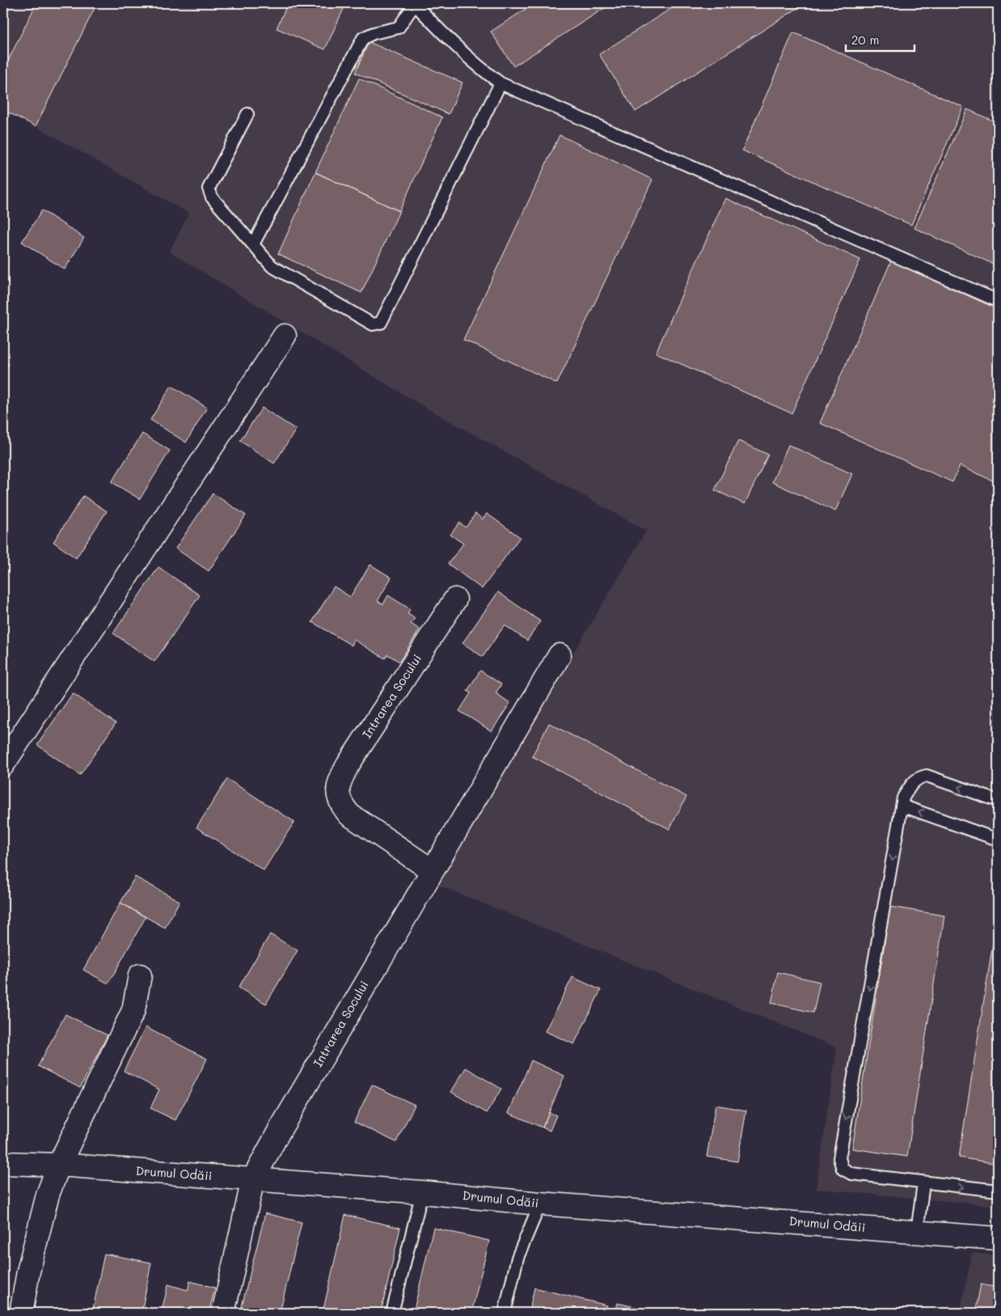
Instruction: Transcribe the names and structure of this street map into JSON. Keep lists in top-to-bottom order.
{
  "streets": {
    "street": ["Intrarea Socului", "Drumul Odăii"]
  },
  "crossings": [
    ["Intrarea Socului", "Drumul Odăii"]
  ],
  "scale_bar": "20 m"
}
